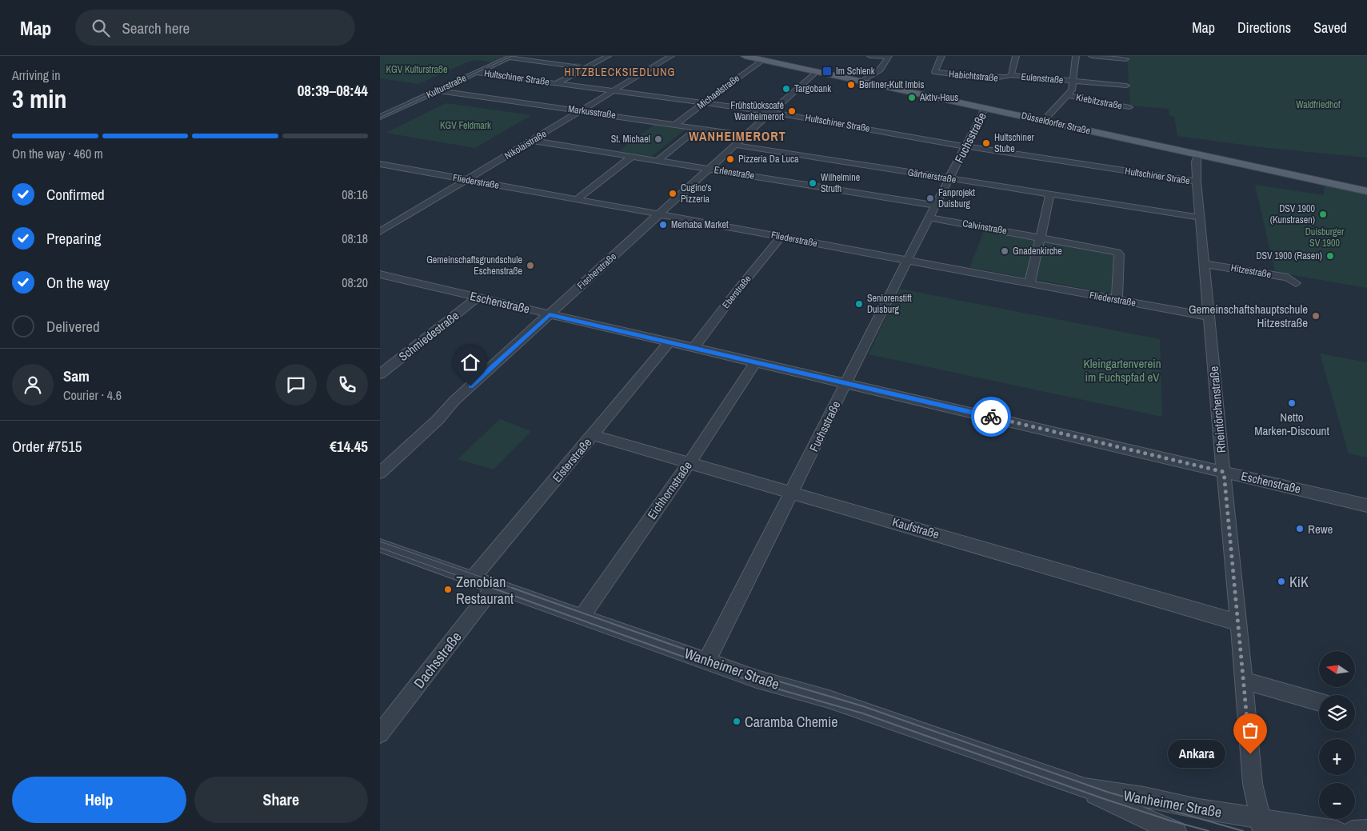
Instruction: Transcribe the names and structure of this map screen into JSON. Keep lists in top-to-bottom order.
{
  "streets": {
    "main road": ["Düsseldorfer Straße"],
    "street": [
      "Habichtstraße",
      "Hultschiner Straße",
      "Eulenstraße",
      "Kulturstraße",
      "Michaelstraße",
      "Kiebitzstraße",
      "Markusstraße",
      "Fuchsstraße",
      "Nikolaistraße",
      "Erlenstraße",
      "Gärtnerstraße",
      "Fliederstraße",
      "Calvinstraße",
      "Fischerstraße",
      "Hitzestraße",
      "Eberstraße",
      "Eschenstraße",
      "Schmiedestraße",
      "Rheintörchenstraße",
      "Elsterstraße",
      "Eichhornstraße",
      "Kaufstraße",
      "Dachsstraße",
      "Wanheimer Straße"
    ]
  },
  "crossings": [
    ["Habichtstraße", "Eulenstraße"],
    ["Hultschiner Straße", "Kulturstraße"],
    ["Hultschiner Straße", "Michaelstraße"],
    ["Hultschiner Straße", "Fuchsstraße"],
    ["Hultschiner Straße", "Nikolaistraße"],
    ["Hultschiner Straße", "Fischerstraße"],
    ["Hultschiner Straße", "Rheintörchenstraße"],
    ["Kulturstraße", "Markusstraße"],
    ["Michaelstraße", "Markusstraße"],
    ["Michaelstraße", "Düsseldorfer Straße"],
    ["Markusstraße", "Nikolaistraße"],
    ["Markusstraße", "Fischerstraße"],
    ["Düsseldorfer Straße", "Fuchsstraße"],
    ["Düsseldorfer Straße", "Fischerstraße"],
    ["Düsseldorfer Straße", "Rheintörchenstraße"],
    ["Fuchsstraße", "Erlenstraße"],
    ["Fuchsstraße", "Gärtnerstraße"],
    ["Fuchsstraße", "Fliederstraße"],
    ["Fuchsstraße", "Calvinstraße"],
    ["Fuchsstraße", "Eschenstraße"],
    ["Fuchsstraße", "Kaufstraße"],
    ["Fuchsstraße", "Wanheimer Straße"],
    ["Nikolaistraße", "Erlenstraße"],
    ["Nikolaistraße", "Fliederstraße"],
    ["Erlenstraße", "Fischerstraße"],
    ["Gärtnerstraße", "Fischerstraße"],
    ["Gärtnerstraße", "Rheintörchenstraße"],
    ["Fliederstraße", "Calvinstraße"],
    ["Fliederstraße", "Fischerstraße"],
    ["Fliederstraße", "Eberstraße"],
    ["Fliederstraße", "Rheintörchenstraße"],
    ["Fischerstraße", "Eschenstraße"],
    ["Hitzestraße", "Rheintörchenstraße"],
    ["Eberstraße", "Eschenstraße"],
    ["Eschenstraße", "Schmiedestraße"],
    ["Eschenstraße", "Rheintörchenstraße"],
    ["Eschenstraße", "Elsterstraße"],
    ["Eschenstraße", "Eichhornstraße"],
    ["Rheintörchenstraße", "Kaufstraße"],
    ["Rheintörchenstraße", "Wanheimer Straße"],
    ["Elsterstraße", "Kaufstraße"],
    ["Elsterstraße", "Wanheimer Straße"],
    ["Eichhornstraße", "Kaufstraße"],
    ["Eichhornstraße", "Wanheimer Straße"],
    ["Dachsstraße", "Wanheimer Straße"]
  ],
  "districts": ["HITZBLECKSIEDLUNG", "WANHEIMERORT"],
  "parks": [
    "KGV Kulturstraße",
    "Waldfriedhof",
    "KGV Feldmark",
    "Duisburger SV 1900",
    "Kleingartenverein im Fuchspfad eV"
  ],
  "places": {
    "transit": ["Im Schlenk"],
    "other": [
      "Berliner-Kult Imbis",
      "Targobank",
      "Aktiv-Haus",
      "Frühstückscafé Wanheimerort",
      "St. Michael",
      "Hultschiner Stube",
      "Pizzeria Da Luca",
      "Wilhelmine Struth",
      "Cugino's Pizzeria",
      "Fanprojekt Duisburg",
      "DSV 1900 (Kunstrasen)",
      "Merhaba Market",
      "Gnadenkirche",
      "DSV 1900 (Rasen)",
      "Gemeinschaftsgrundschule Eschenstraße",
      "Seniorenstift Duisburg",
      "Gemeinschaftshauptschule Hitzestraße",
      "Netto Marken-Discount",
      "Rewe",
      "KiK",
      "Zenobian Restaurant",
      "Caramba Chemie",
      "Ankara"
    ]
  },
  "north": "left",
  "page": {
    "header": "Map",
    "search": "Search here",
    "nav": ["Map", "Directions", "Saved"],
    "heading": ["3 min", "Arriving in", "08:39–08:44"],
    "panel": [
      "Sam",
      "Courier · 4.6",
      "Order #7515",
      "€14.45"
    ],
    "bar": "On the way · 460 m",
    "list": [
      ["Confirmed", "08:16"],
      ["Preparing", "08:18"],
      ["On the way", "08:20"],
      "Delivered"
    ],
    "map_buttons": ["+", "−"],
    "bubble": "Ankara",
    "buttons": ["Help", "Share"]
  }
}
